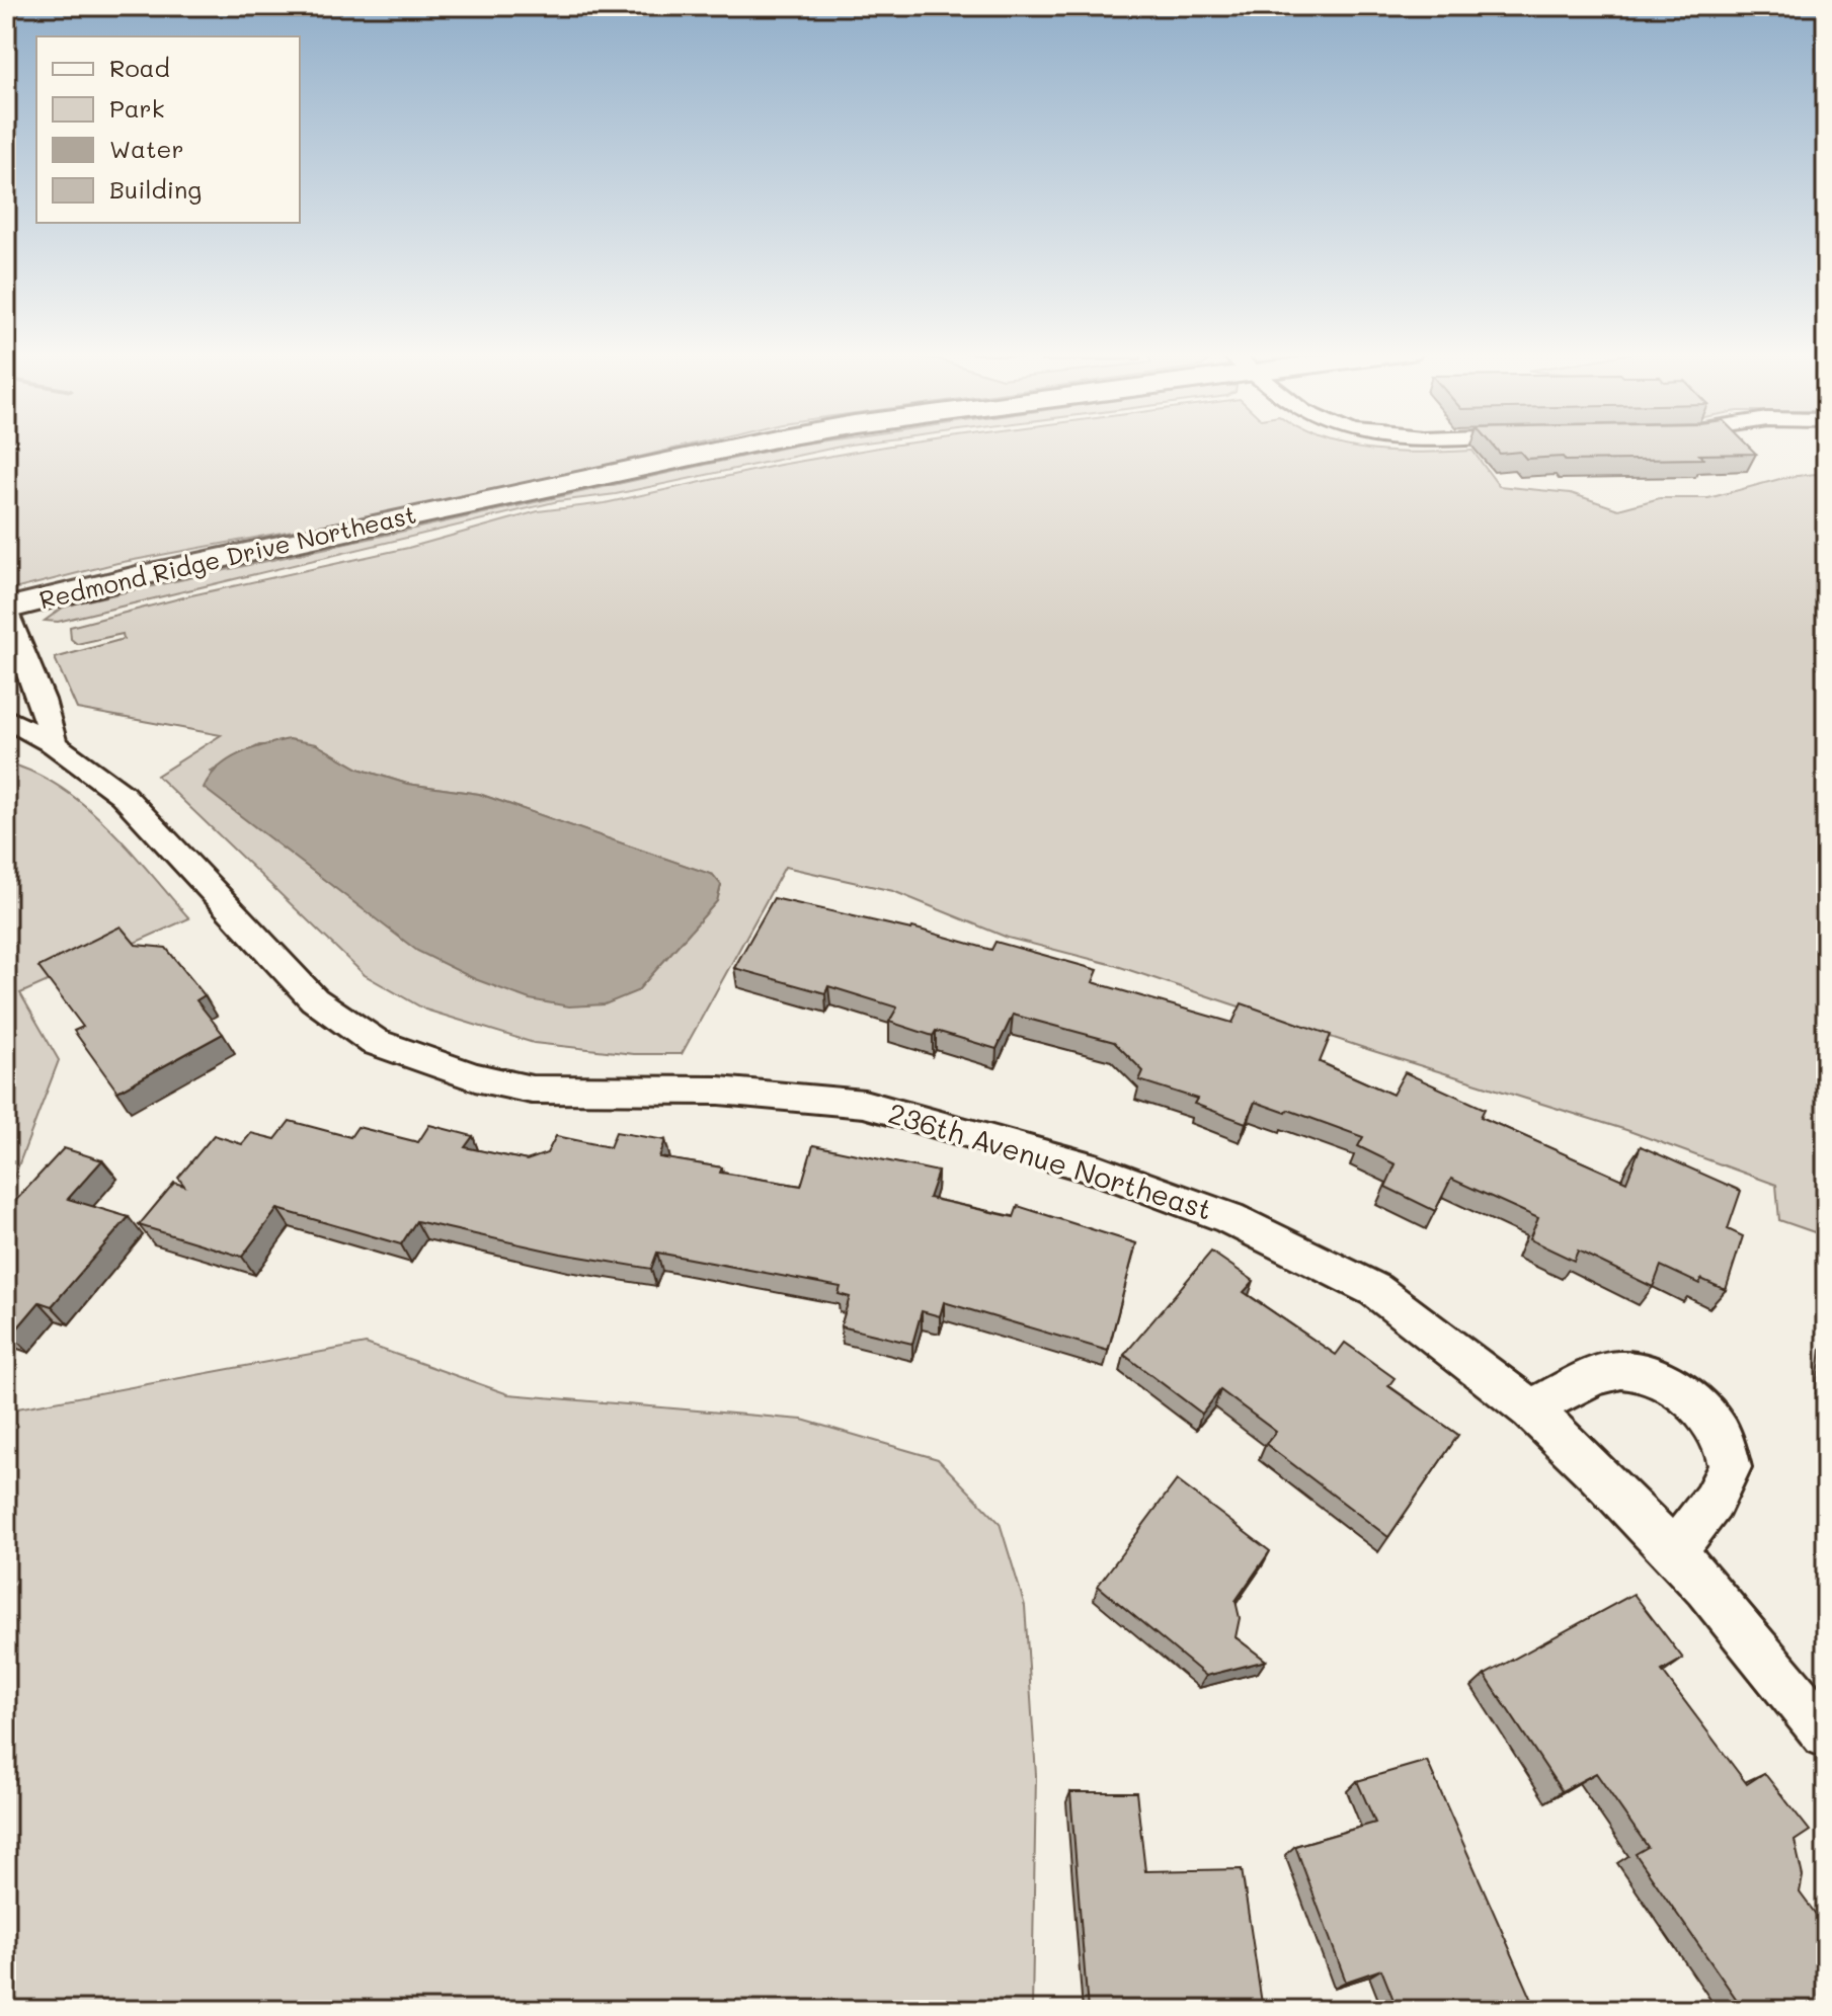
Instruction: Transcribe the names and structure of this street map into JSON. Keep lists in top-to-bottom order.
{
  "streets": {
    "street": ["Redmond Ridge Drive Northeast", "236th Avenue Northeast"]
  },
  "legend": [
    "Road",
    "Park",
    "Water",
    "Building"
  ]
}
